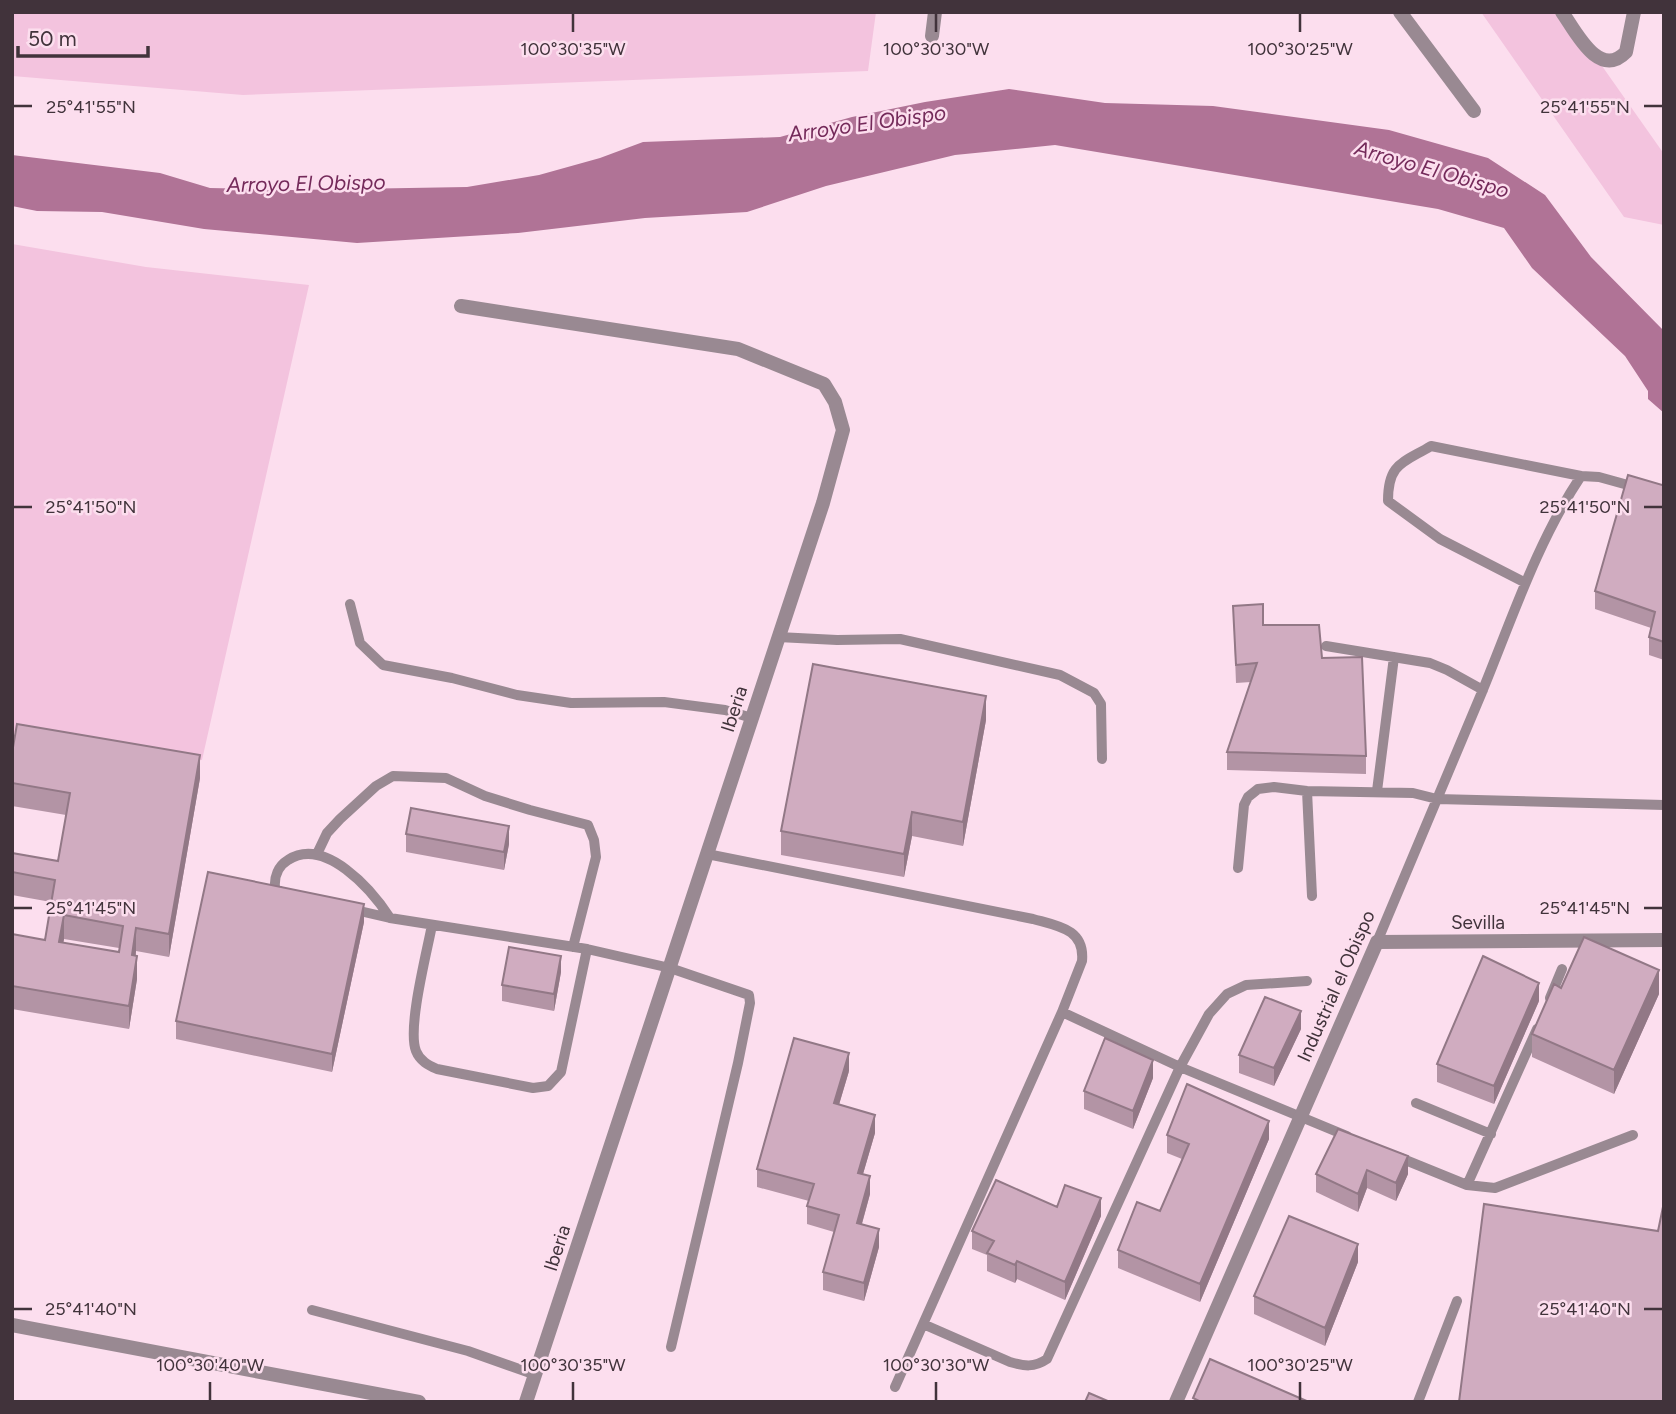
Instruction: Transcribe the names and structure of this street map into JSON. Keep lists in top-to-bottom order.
{
  "streets": {
    "street": ["Iberia", "Sevilla", "Industrial el Obispo"]
  },
  "crossings": [
    ["Sevilla", "Industrial el Obispo"]
  ],
  "water": ["Arroyo El Obispo"],
  "scale_bar": "50 m",
  "coordinates": [
    "100°30'35\"W",
    "100°30'30\"W",
    "100°30'25\"W",
    "25°41'55\"N",
    "25°41'50\"N",
    "25°41'45\"N",
    "25°41'40\"N",
    "100°30'40\"W"
  ]
}
